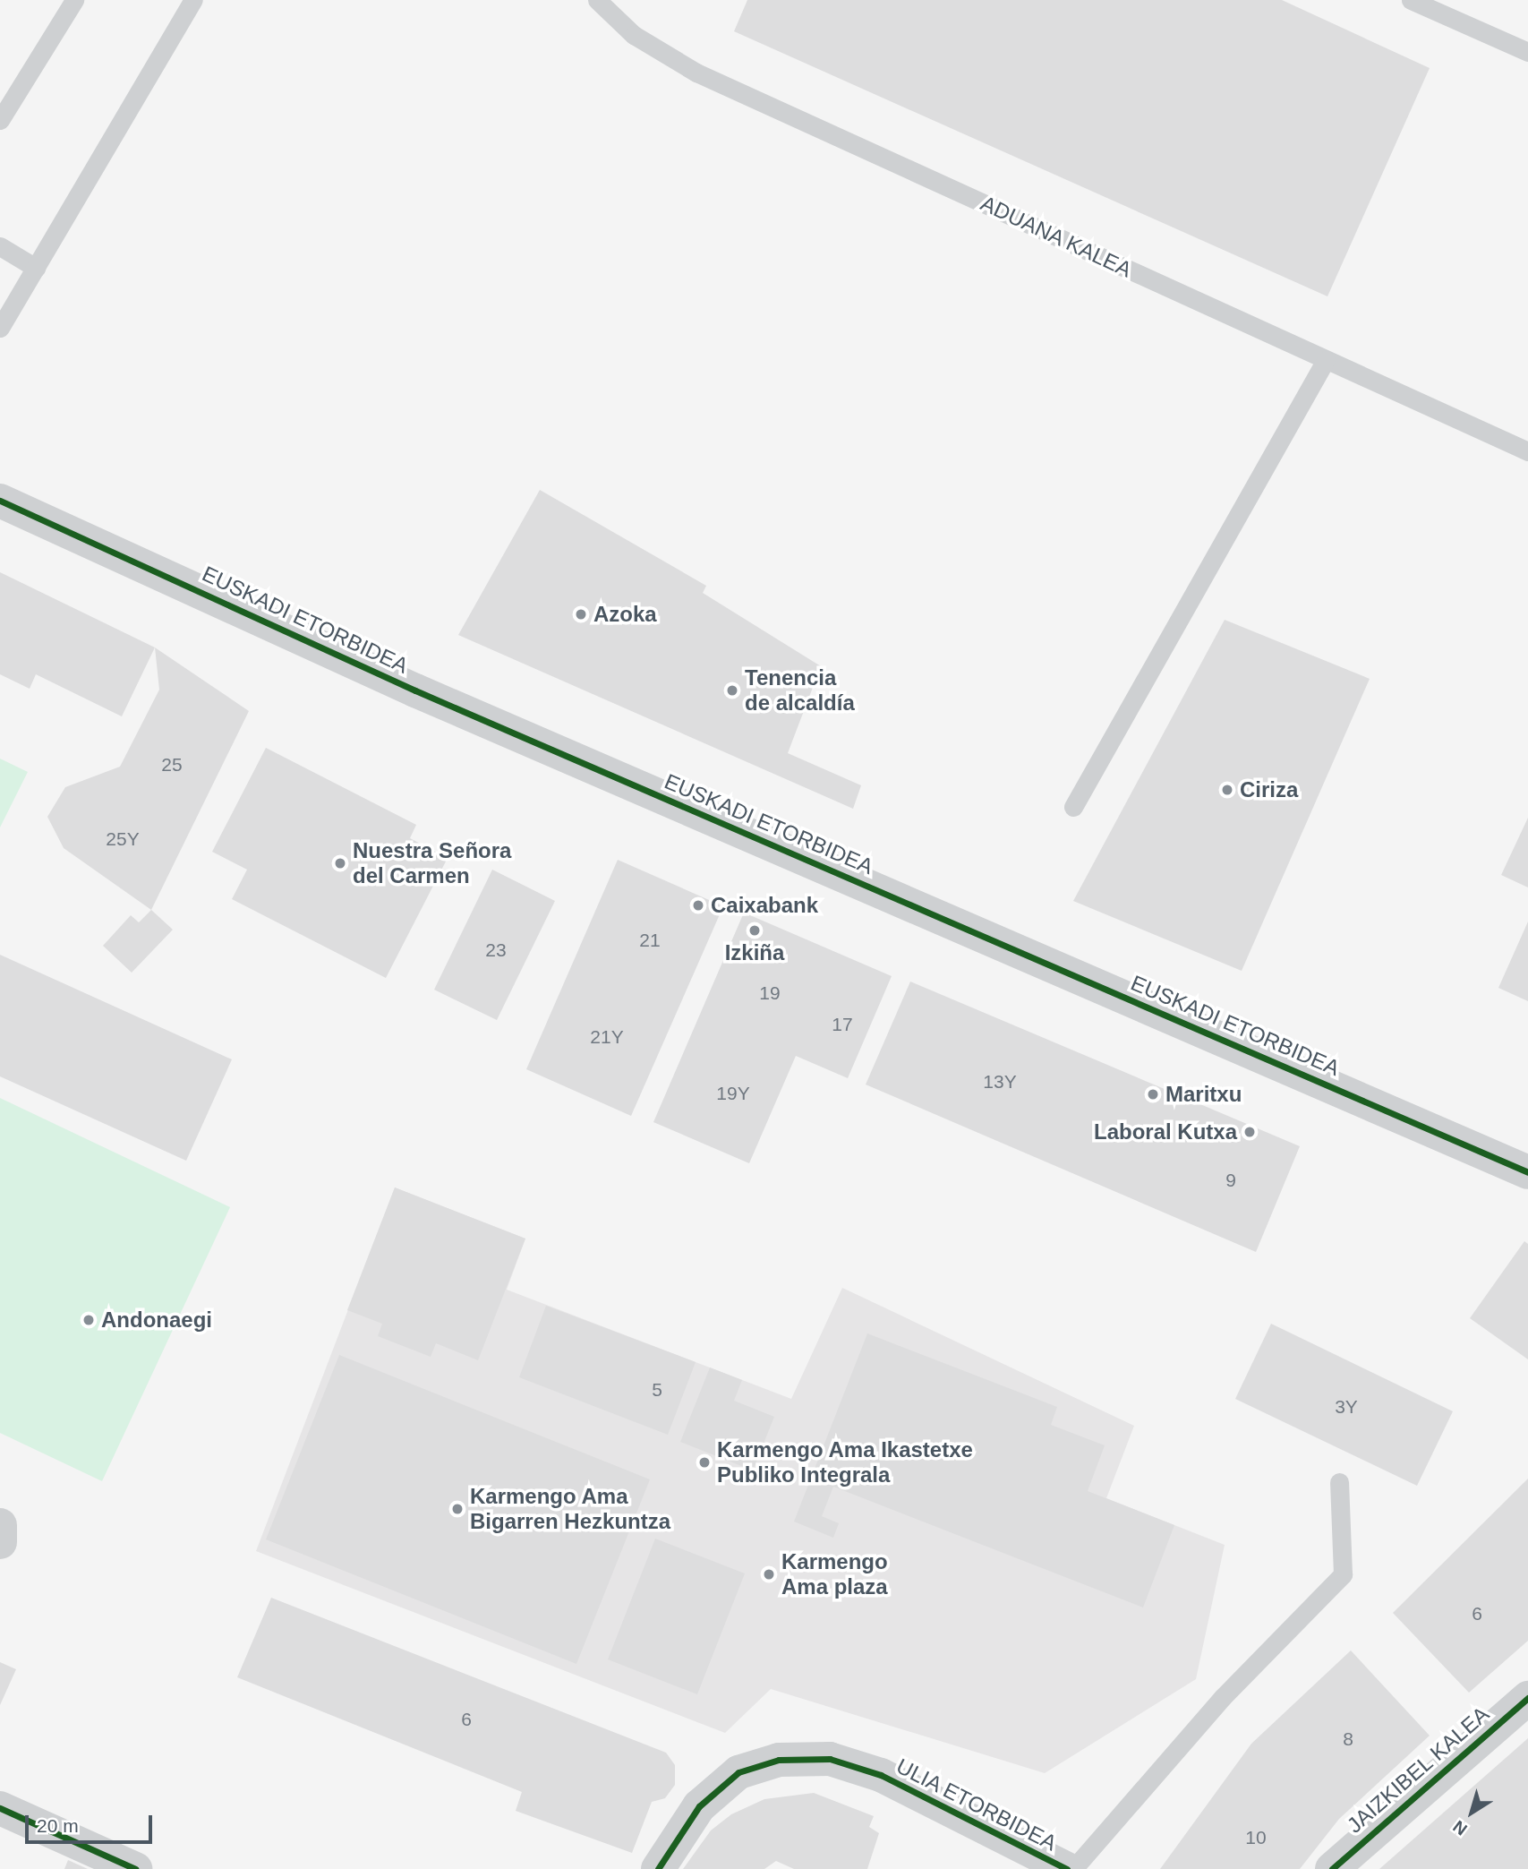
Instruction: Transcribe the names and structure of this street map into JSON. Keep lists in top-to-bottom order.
{
  "streets": {
    "street": ["EUSKADI ETORBIDEA", "JAIZKIBEL KALEA", "ULIA ETORBIDEA"],
    "lane": ["ADUANA KALEA"]
  },
  "places": [
    "Azoka",
    "Tenencia de alcaldía",
    "Ciriza",
    "Nuestra Señora del Carmen",
    "Caixabank",
    "Izkiña",
    "Maritxu",
    "Laboral Kutxa",
    "Andonaegi",
    "Karmengo Ama Ikastetxe Publiko Integrala",
    "Karmengo Ama Bigarren Hezkuntza",
    "Karmengo Ama plaza"
  ],
  "house_numbers": [
    "25",
    "25Y",
    "21",
    "23",
    "19",
    "17",
    "21Y",
    "13Y",
    "19Y",
    "9",
    "5",
    "3Y",
    "6",
    "6",
    "8",
    "10"
  ],
  "scale_bar": "20 m",
  "north": "bottom left"
}
